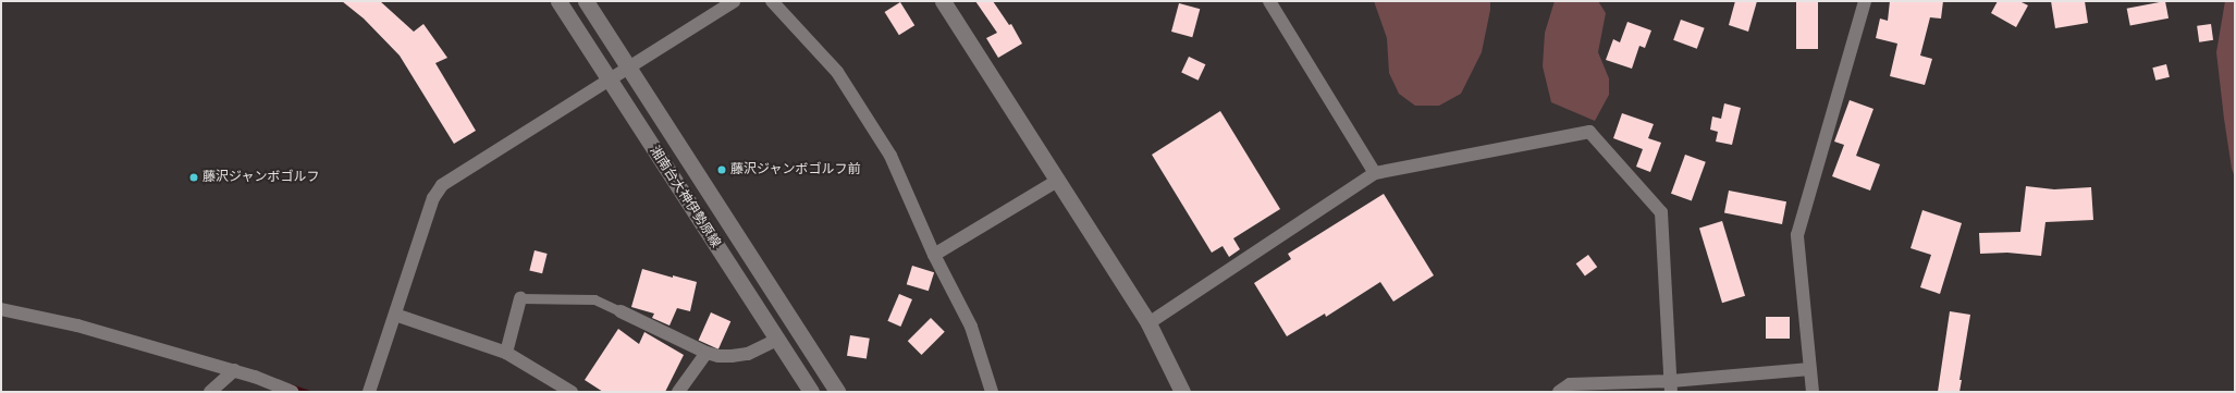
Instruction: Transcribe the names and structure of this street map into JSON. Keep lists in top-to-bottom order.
{
  "streets": {
    "street": ["湘南台大神伊勢原線"]
  },
  "places": ["藤沢ジャンボゴルフ前", "藤沢ジャンボゴルフ"]
}
